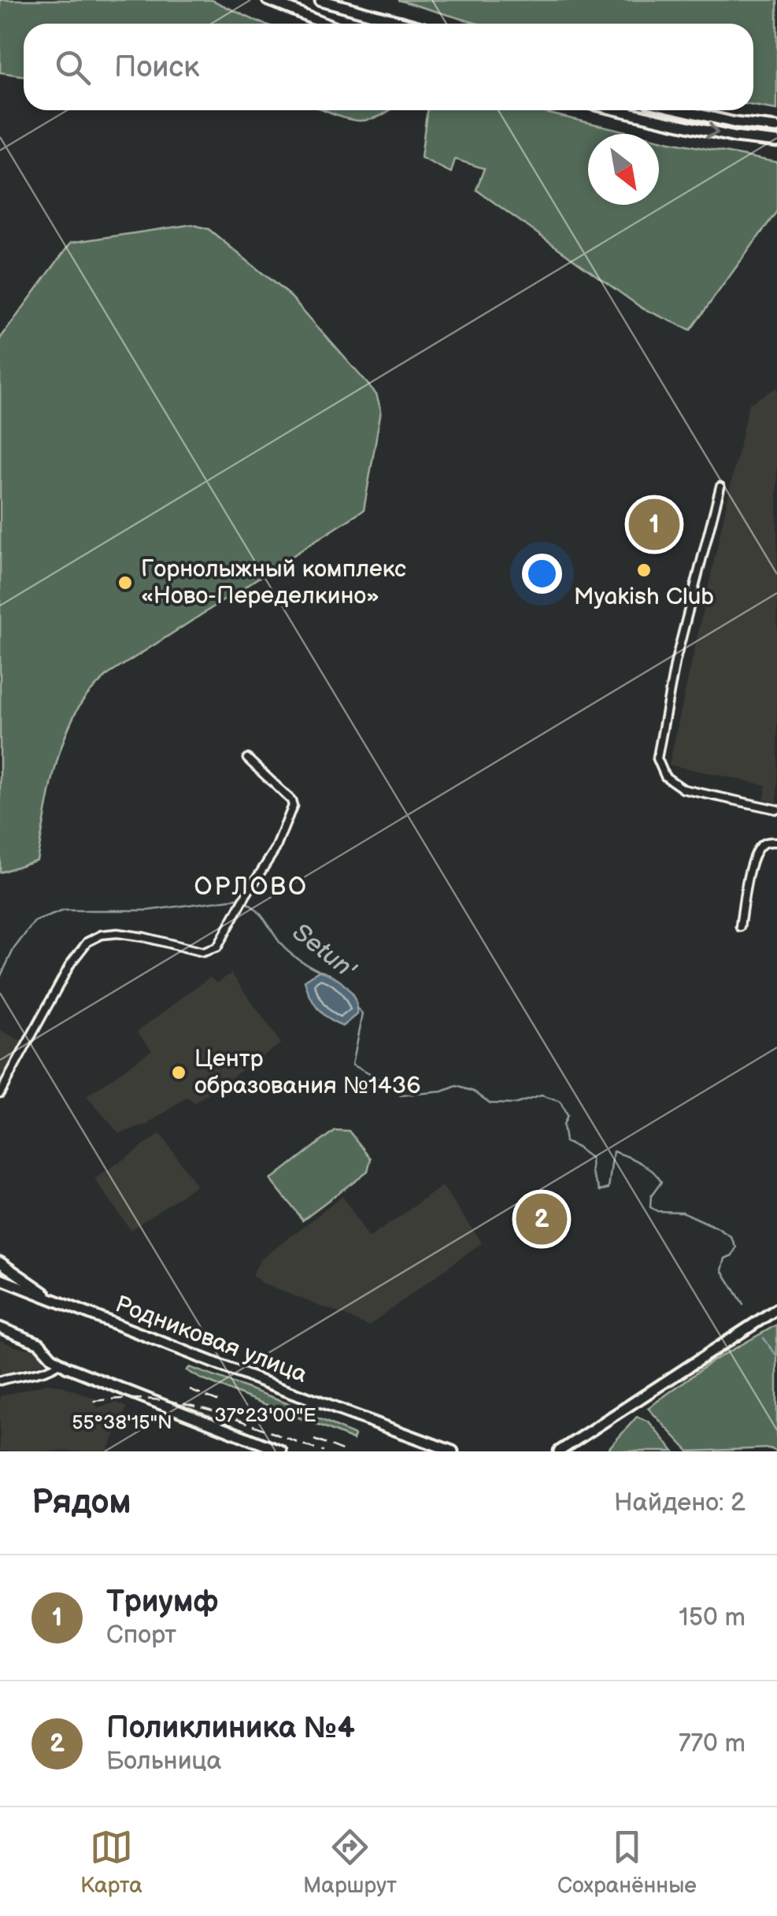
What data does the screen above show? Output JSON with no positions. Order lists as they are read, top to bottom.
{
  "streets": {
    "main road": ["Родниковая улица"]
  },
  "districts": ["ОРЛОВО"],
  "water": ["Setun'"],
  "places": ["Myakish Club", "Горнолыжный комплекс «Ново-Переделкино»", "Центр образования №1436"],
  "north": "bottom right",
  "page": {
    "search": "Поиск",
    "pins": ["1", "2"],
    "heading": ["Рядом", "Найдено: 2"],
    "list": [
      {
        "mark": "1",
        "name": "Триумф",
        "note": "Спорт",
        "value": "150 m"
      },
      {
        "mark": "2",
        "name": "Поликлиника №4",
        "note": "Больница",
        "value": "770 m"
      }
    ],
    "nav": ["Карта", "Маршрут", "Сохранённые"]
  },
  "coordinates": ["37°23'00\"E", "55°38'15\"N"]
}
